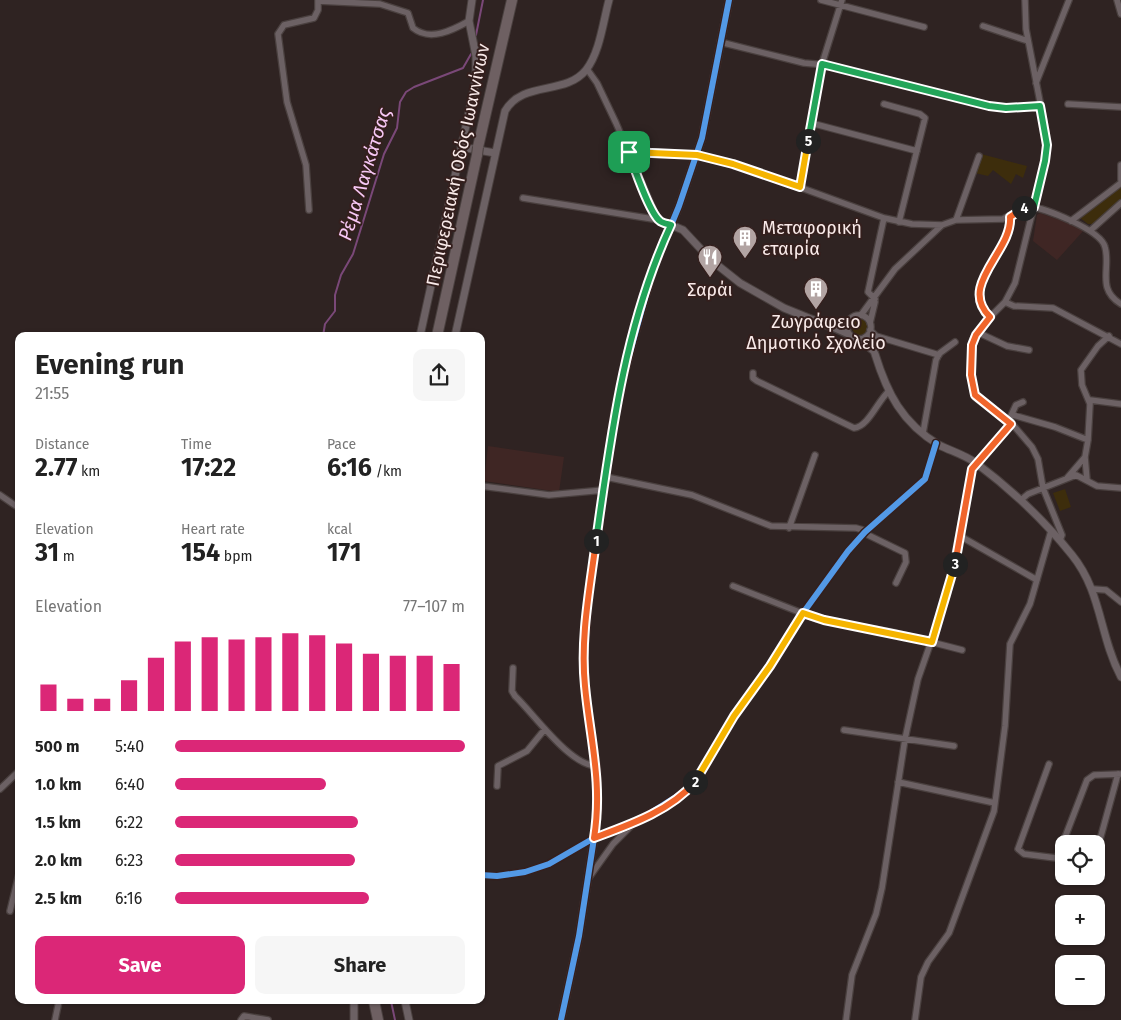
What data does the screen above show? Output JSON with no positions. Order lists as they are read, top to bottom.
{
  "streets": {
    "highway": ["Περιφερειακή Οδός Ιωαννίνων"]
  },
  "water": ["Ρέμα Λαγκάτσας"],
  "places": {
    "building": ["Μεταφορική εταιρία", "Ζωγράφειο Δημοτικό Σχολείο"],
    "restaurant": ["Σαράι"]
  },
  "page": {
    "pins": [
      "5",
      "4",
      "1",
      "3",
      "2"
    ],
    "heading": ["Evening run", "21:55"],
    "stats": [
      ["Distance", "2.77 km"],
      ["Time", "17:22"],
      ["Pace", "6:16 /km"],
      ["Elevation", "31 m"],
      ["Heart rate", "154 bpm"],
      ["kcal", "171"]
    ],
    "chart": ["Elevation", "77–107 m"],
    "list": [
      {
        "name": "500 m",
        "note": "5:40"
      },
      {
        "name": "1.0 km",
        "note": "6:40"
      },
      {
        "name": "1.5 km",
        "note": "6:22"
      },
      {
        "name": "2.0 km",
        "note": "6:23"
      },
      {
        "name": "2.5 km",
        "note": "6:16"
      }
    ],
    "map_buttons": ["+", "−"],
    "buttons": ["Save", "Share"]
  }
}
